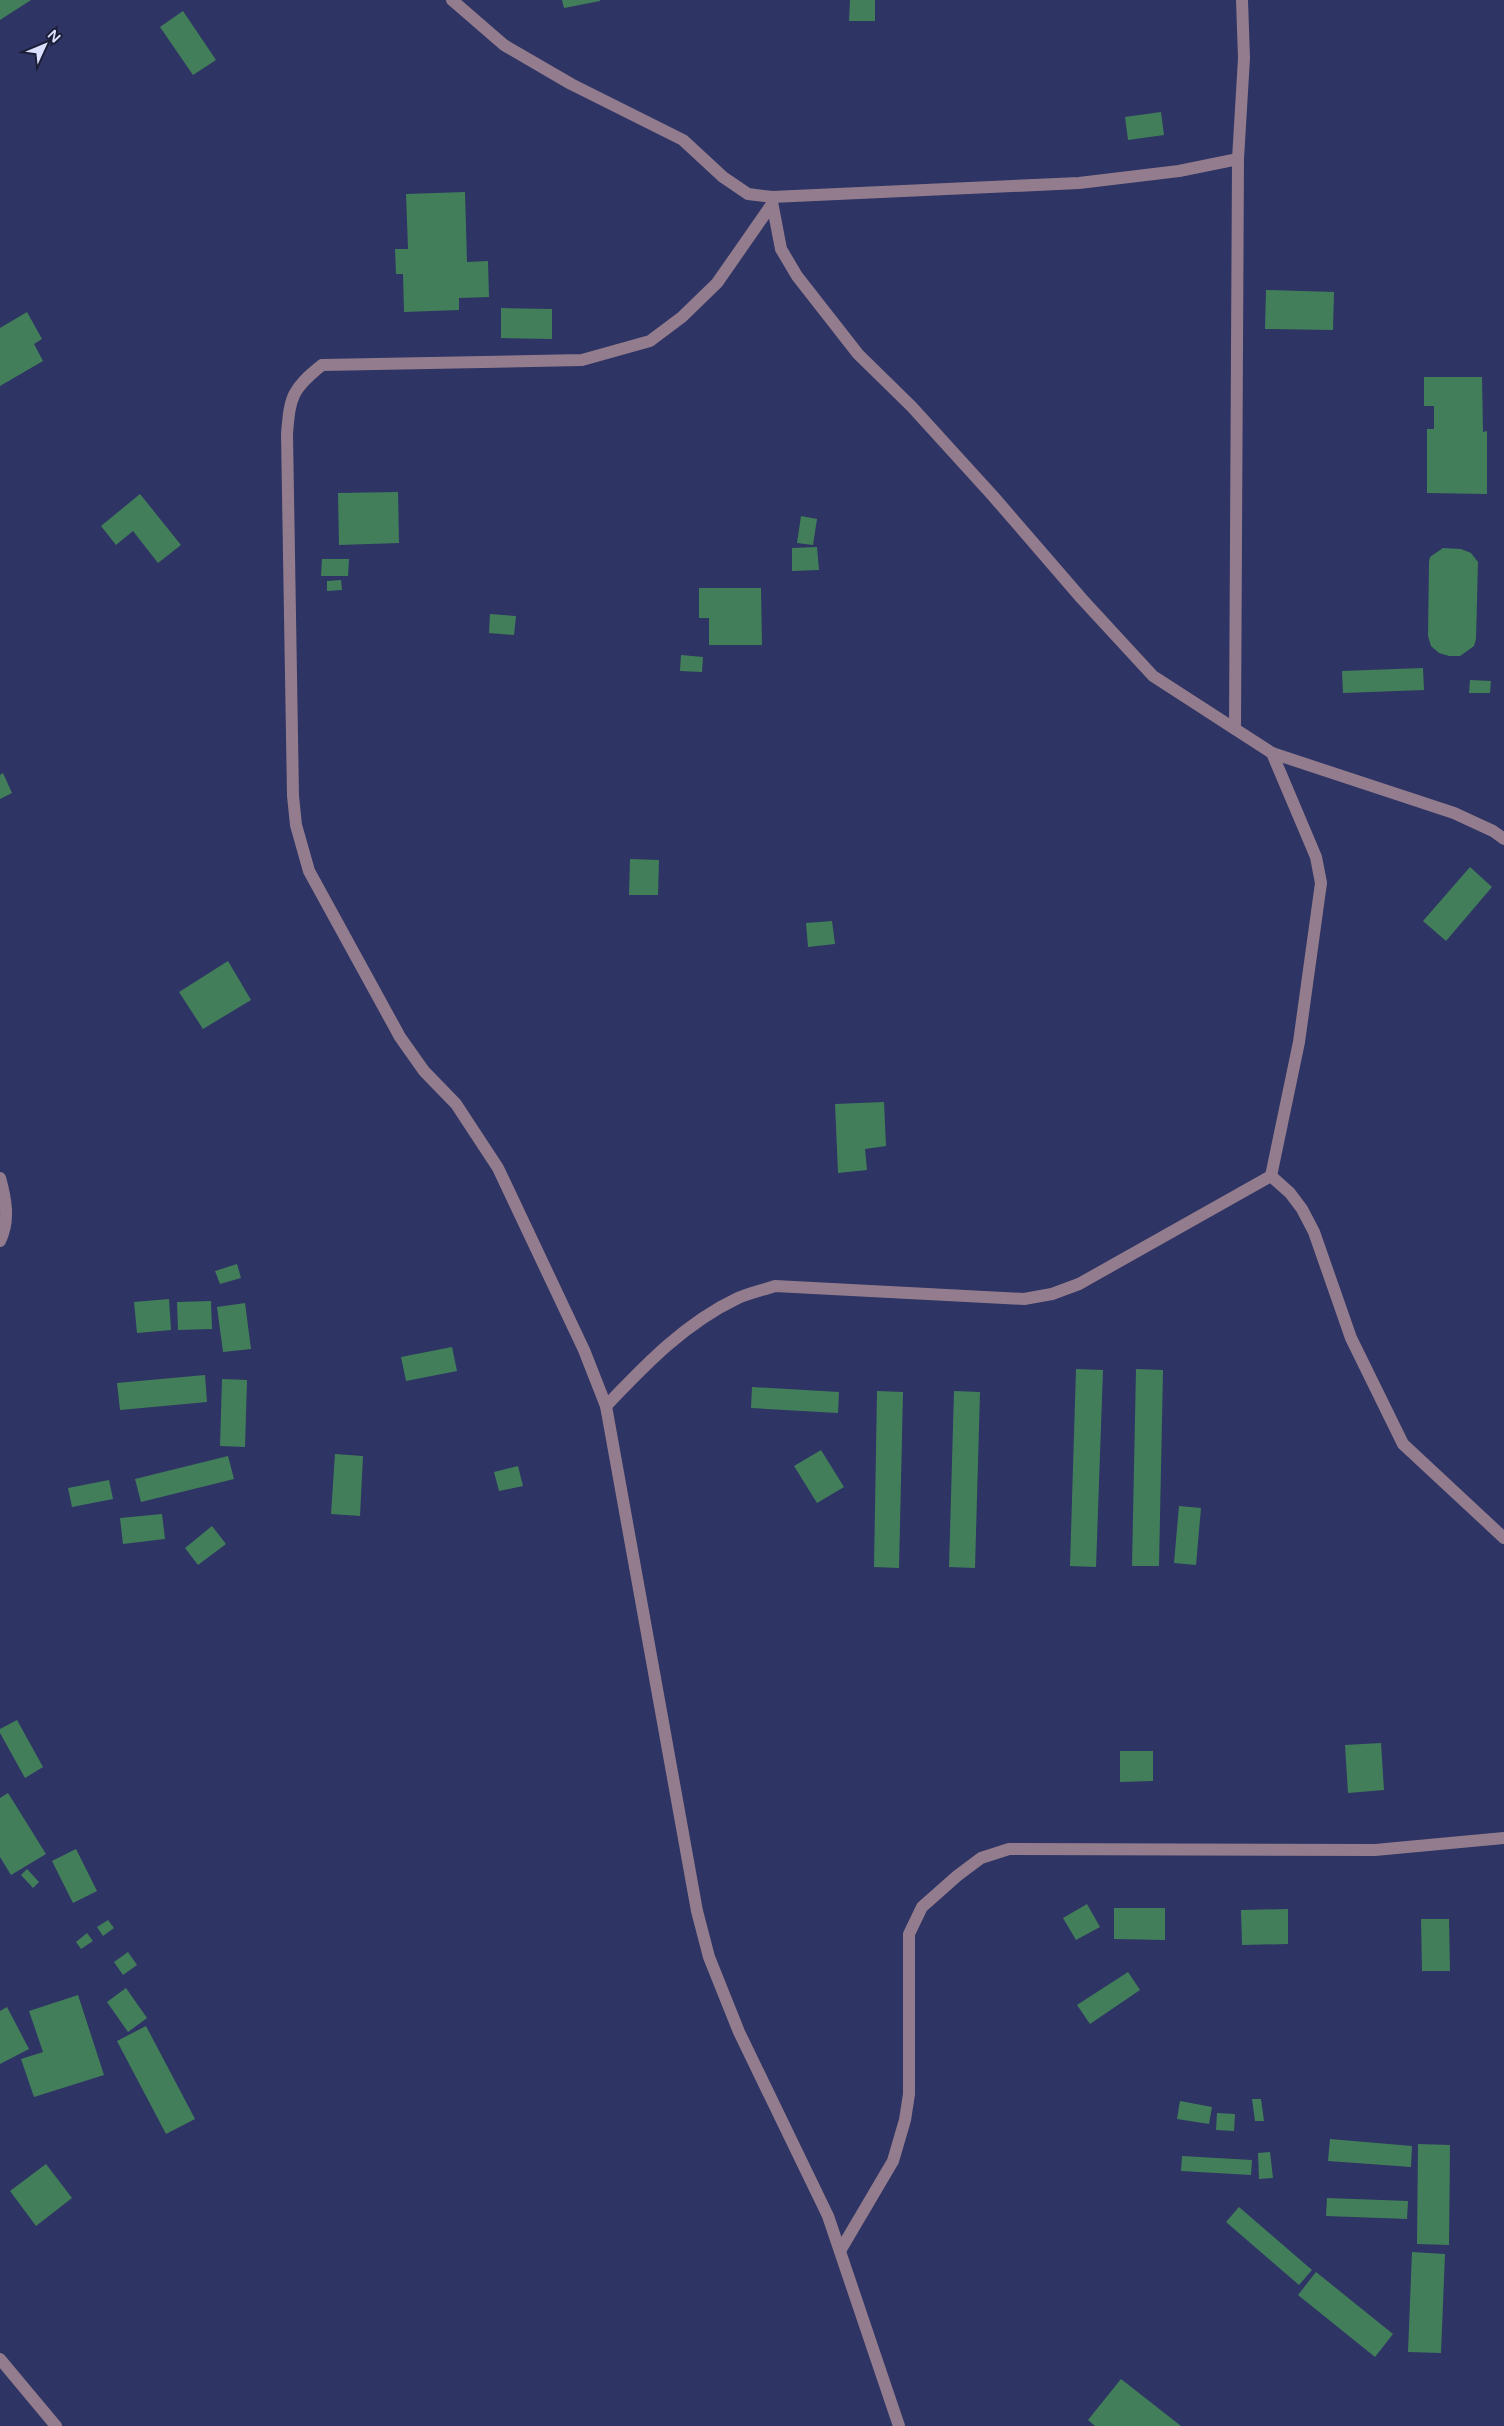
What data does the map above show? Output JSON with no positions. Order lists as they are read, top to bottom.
{
  "north": "top right"
}
